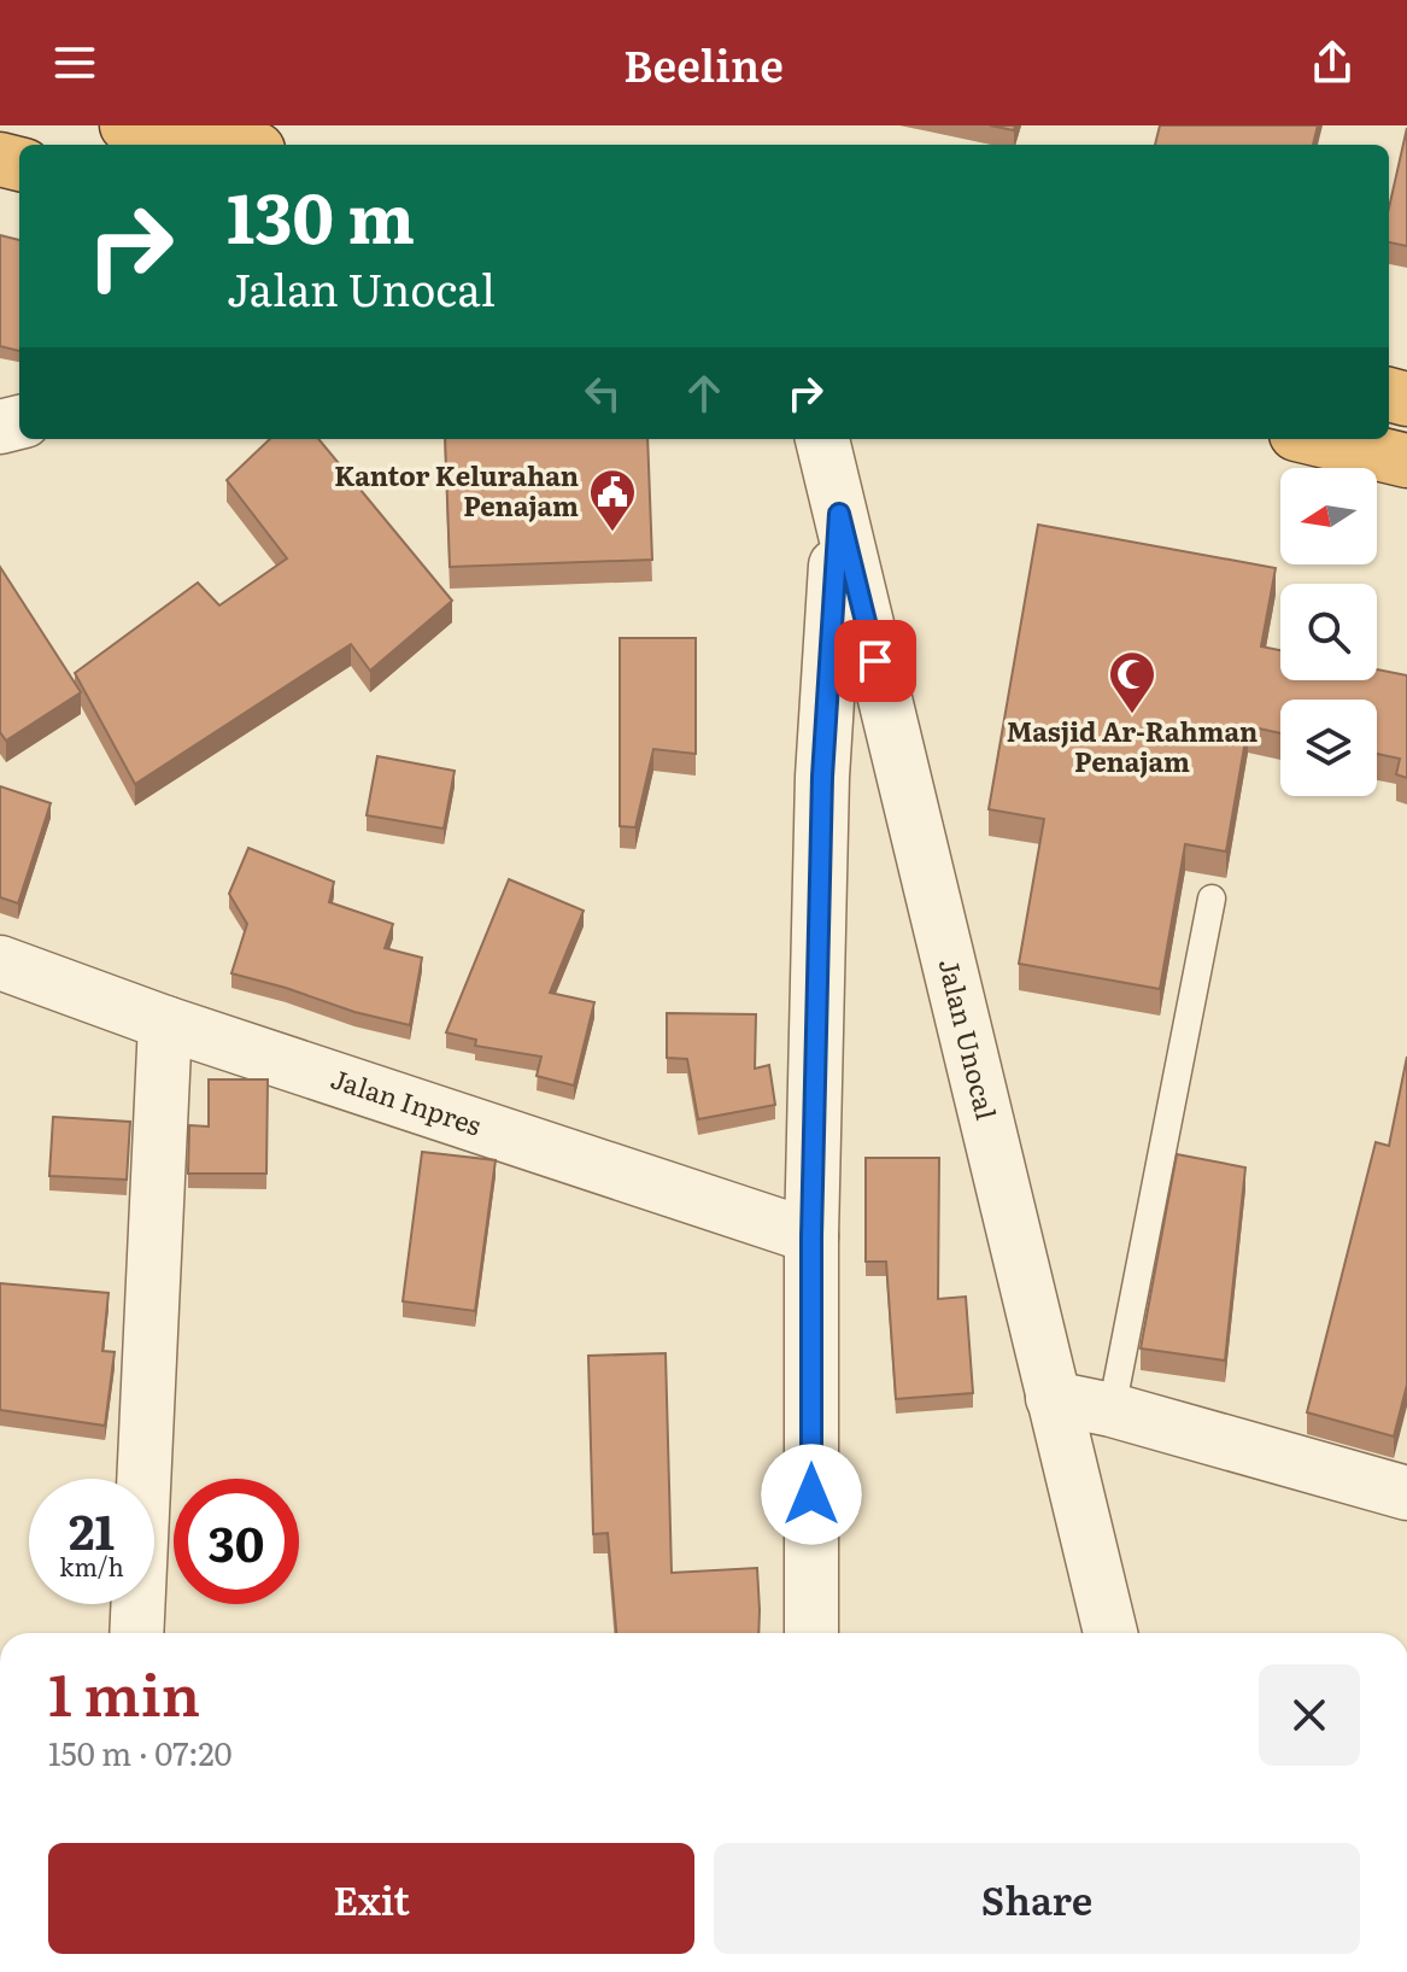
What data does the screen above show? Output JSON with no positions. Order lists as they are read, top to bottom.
{
  "streets": {
    "street": ["Jalan Unocal", "Jalan Inpres"]
  },
  "places": {
    "public building": ["Kantor Kelurahan Penajam"],
    "mosque": ["Masjid Ar-Rahman Penajam"]
  },
  "north": "left",
  "page": {
    "header": "Beeline",
    "turn": ["130 m", "Jalan Unocal"],
    "speed": "21 km/h",
    "limit": "30",
    "heading": ["1 min", "150 m · 07:20"],
    "buttons": ["Exit", "Share"]
  }
}
